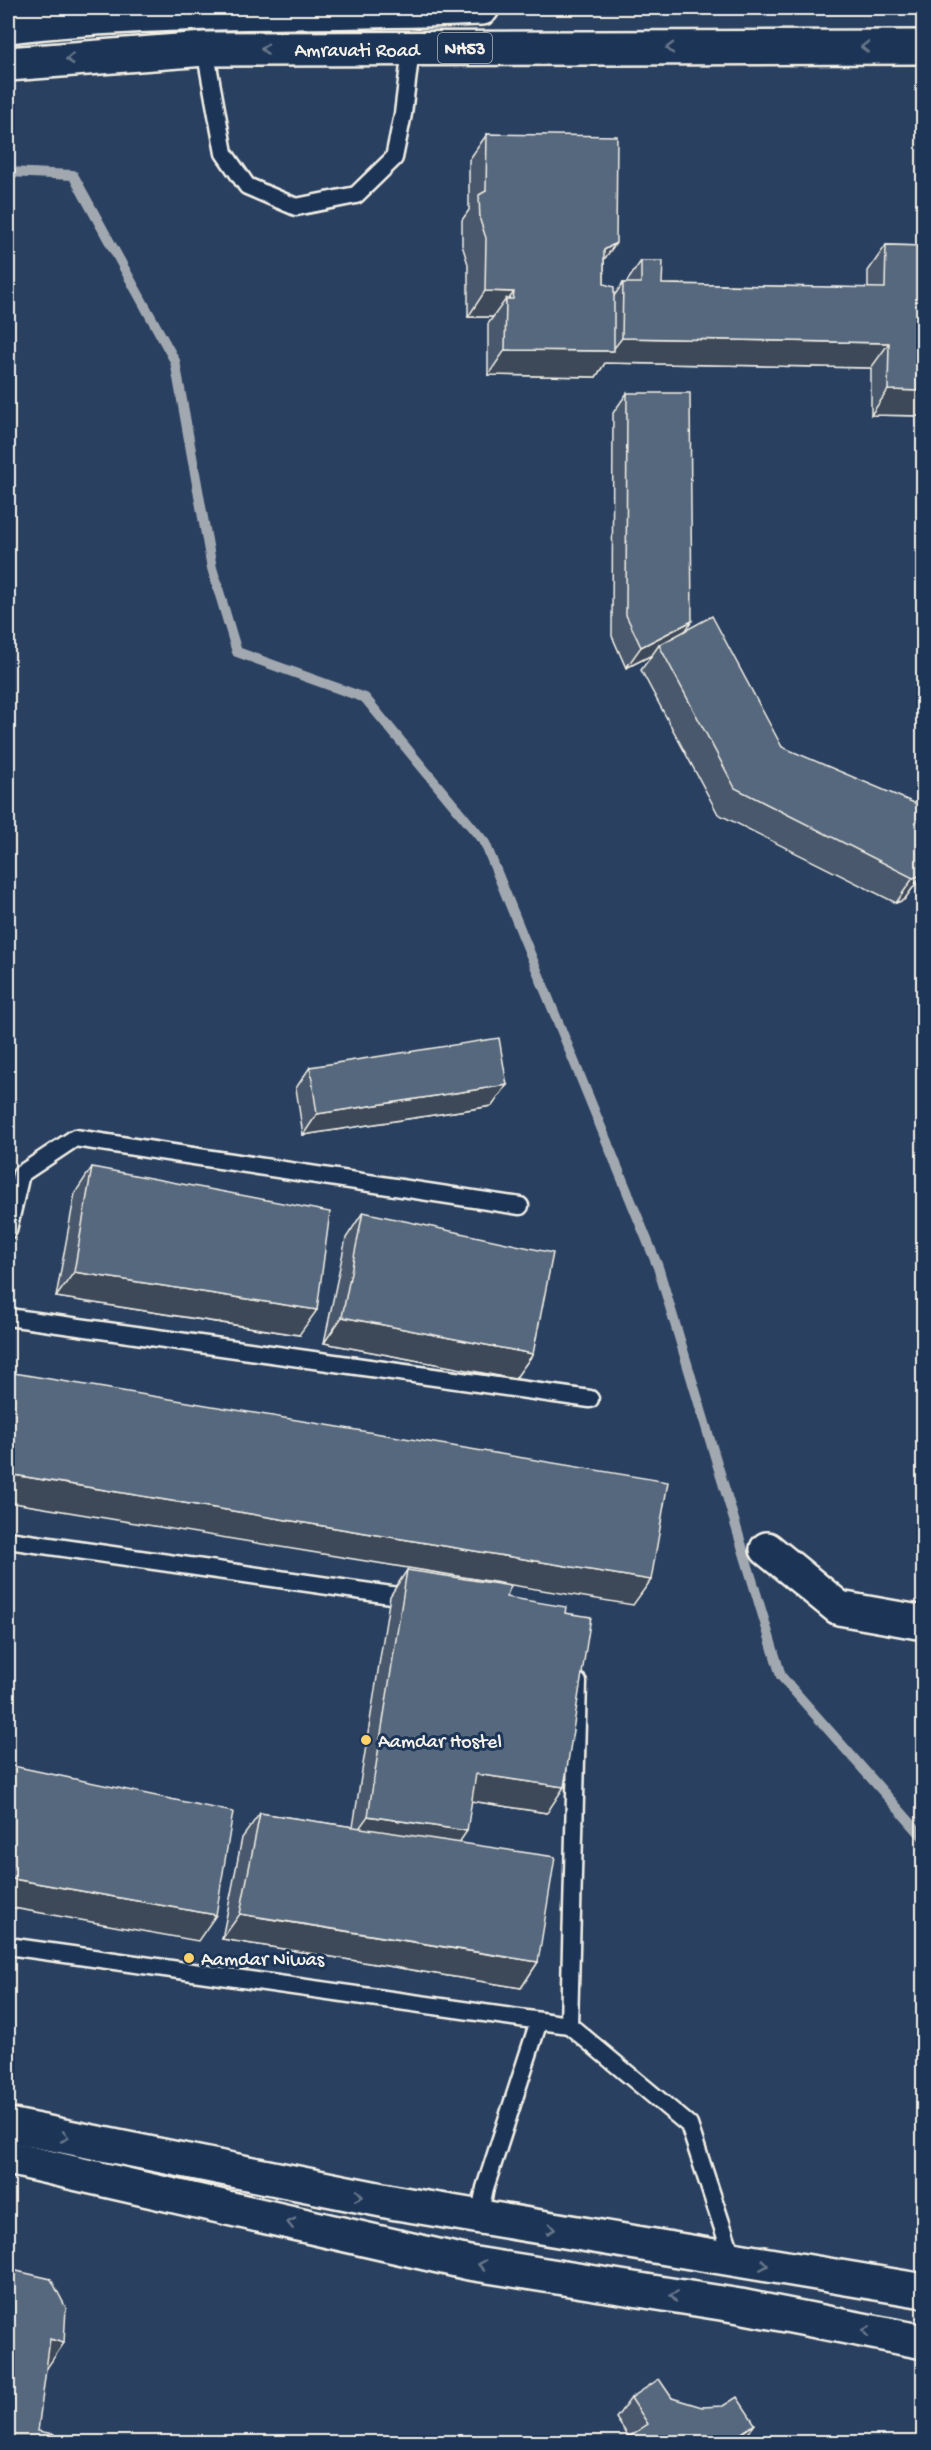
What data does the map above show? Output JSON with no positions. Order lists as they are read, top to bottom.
{
  "streets": {
    "main road": ["NH53", "Amravati Road"]
  },
  "places": ["Aamdar Hostel", "Aamdar Niwas"]
}
